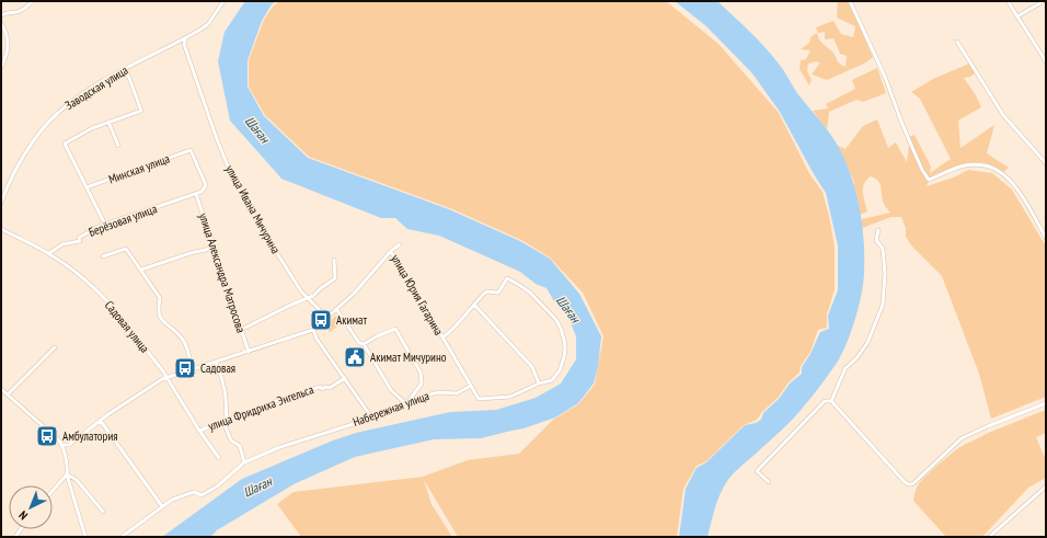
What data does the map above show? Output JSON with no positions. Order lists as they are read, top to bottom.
{
  "streets": {
    "street": [
      "Заводская улица",
      "Минская улица",
      "улица Ивана Мичурина",
      "Берёзовая улица",
      "улица Александра Матросова",
      "улица Юрия Гагарина",
      "Садовая улица",
      "улица Фридриха Энгельса",
      "Набережная улица"
    ]
  },
  "crossings": [
    ["Заводская улица", "улица Ивана Мичурина"],
    ["Минская улица", "Берёзовая улица"],
    ["Берёзовая улица", "улица Александра Матросова"],
    ["Берёзовая улица", "Садовая улица"],
    ["улица Юрия Гагарина", "Набережная улица"],
    ["Садовая улица", "улица Фридриха Энгельса"]
  ],
  "water": ["Шаған"],
  "places": {
    "bus stop": ["Акимат", "Садовая", "Амбулатория"],
    "public building": ["Акимат Мичурино"]
  },
  "north": "bottom left"
}
